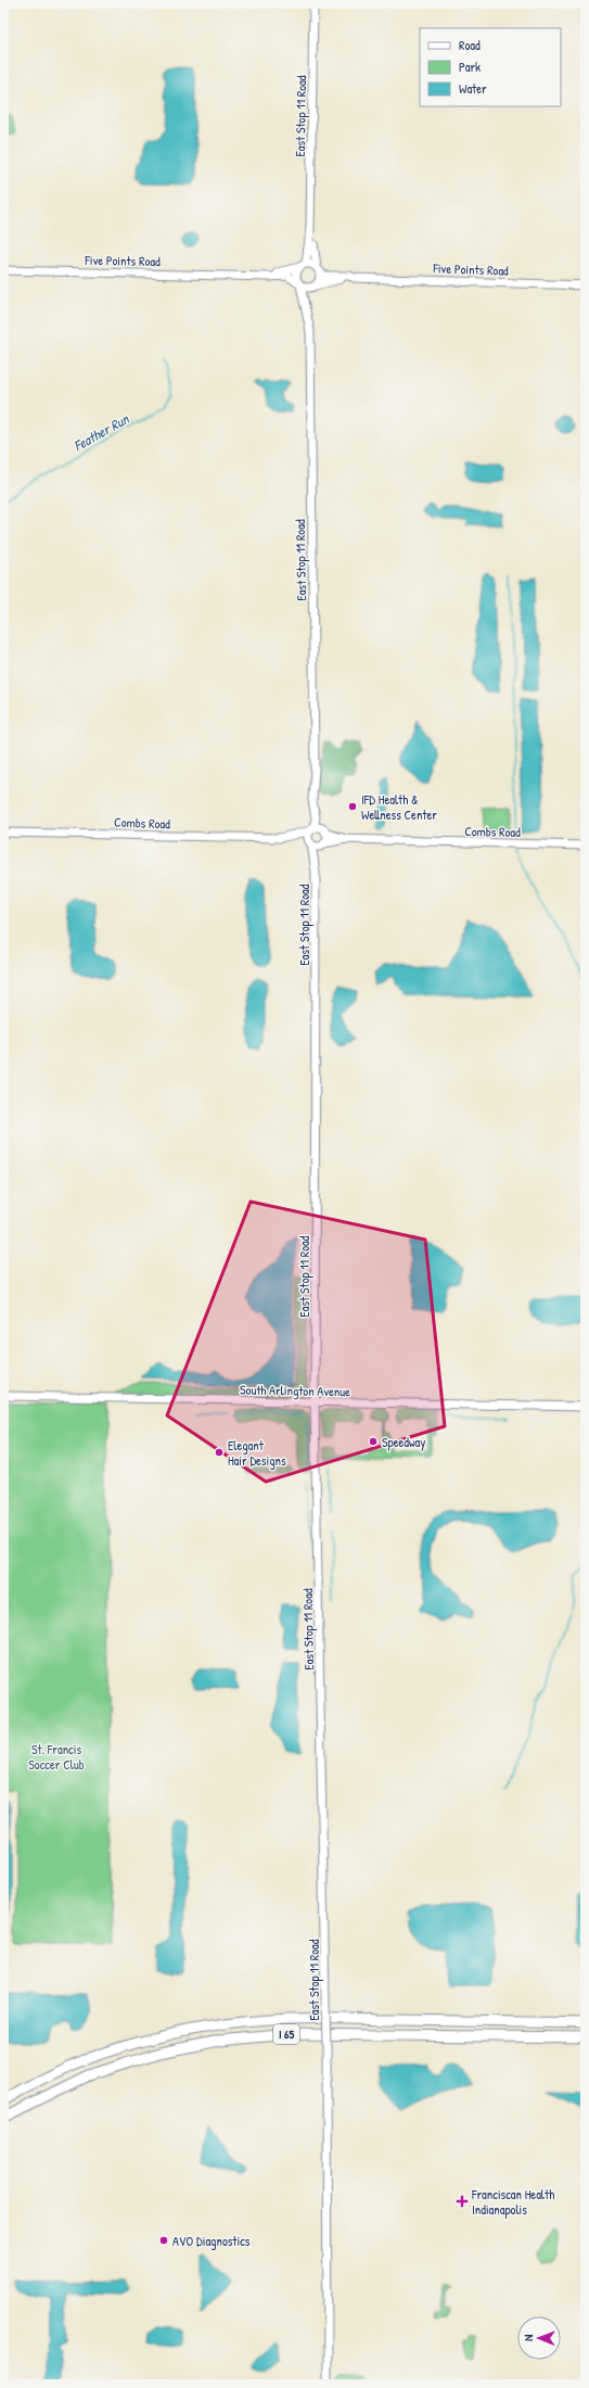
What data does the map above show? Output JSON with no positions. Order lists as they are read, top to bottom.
{
  "streets": {
    "highway": ["I 65"],
    "main road": [
      "East Stop 11 Road",
      "Five Points Road",
      "Combs Road",
      "South Arlington Avenue"
    ]
  },
  "crossings": [
    ["East Stop 11 Road", "Five Points Road"],
    ["East Stop 11 Road", "Combs Road"],
    ["East Stop 11 Road", "South Arlington Avenue"]
  ],
  "water": ["Feather Run"],
  "parks": ["St. Francis Soccer Club"],
  "places": {
    "other": [
      "IFD Health & Wellness Center",
      "Speedway",
      "Elegant Hair Designs",
      "AVO Diagnostics"
    ],
    "health": ["Franciscan Health Indianapolis"]
  },
  "legend": ["Road", "Park", "Water"],
  "north": "left"
}
